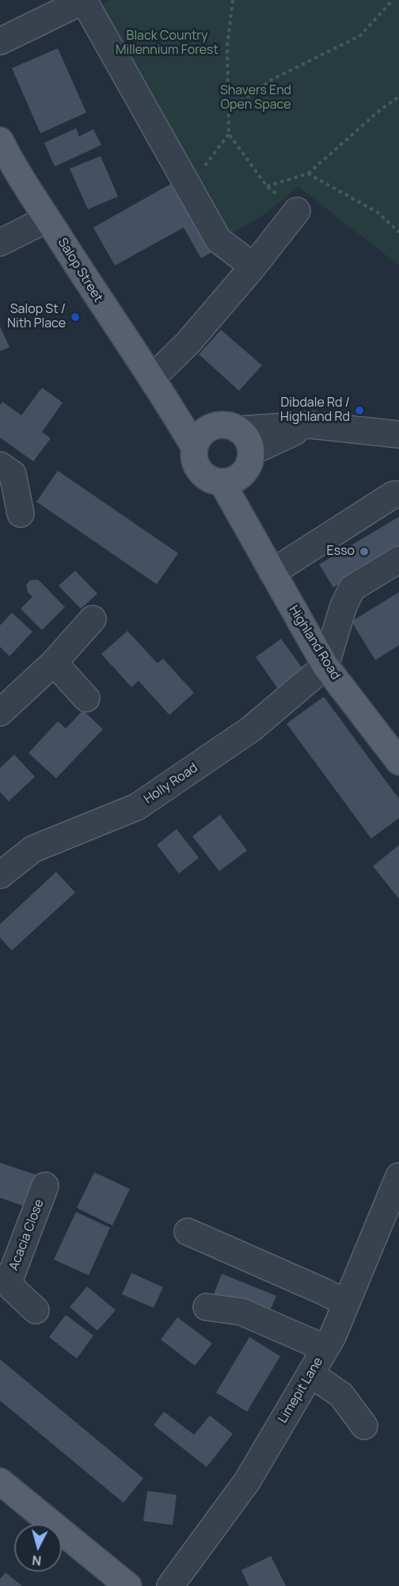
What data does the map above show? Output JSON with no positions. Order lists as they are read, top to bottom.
{
  "streets": {
    "main road": ["Salop Street", "Highland Road"],
    "street": ["Holly Road", "Acacia Close", "Limepit Lane"]
  },
  "crossings": [
    ["Salop Street", "Highland Road"],
    ["Highland Road", "Holly Road"]
  ],
  "parks": ["Black Country Millennium Forest", "Shavers End Open Space"],
  "places": ["Salop St / Nith Place", "Dibdale Rd / Highland Rd", "Esso"],
  "north": "bottom"
}
